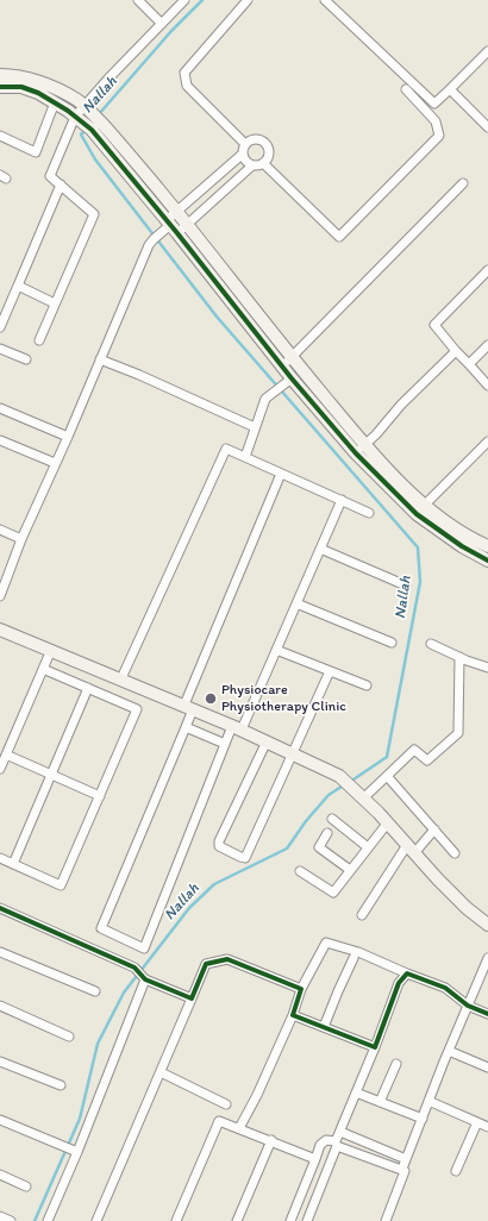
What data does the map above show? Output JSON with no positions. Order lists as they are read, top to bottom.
{
  "water": ["Nallah"],
  "places": ["Physiocare Physiotherapy Clinic"]
}
